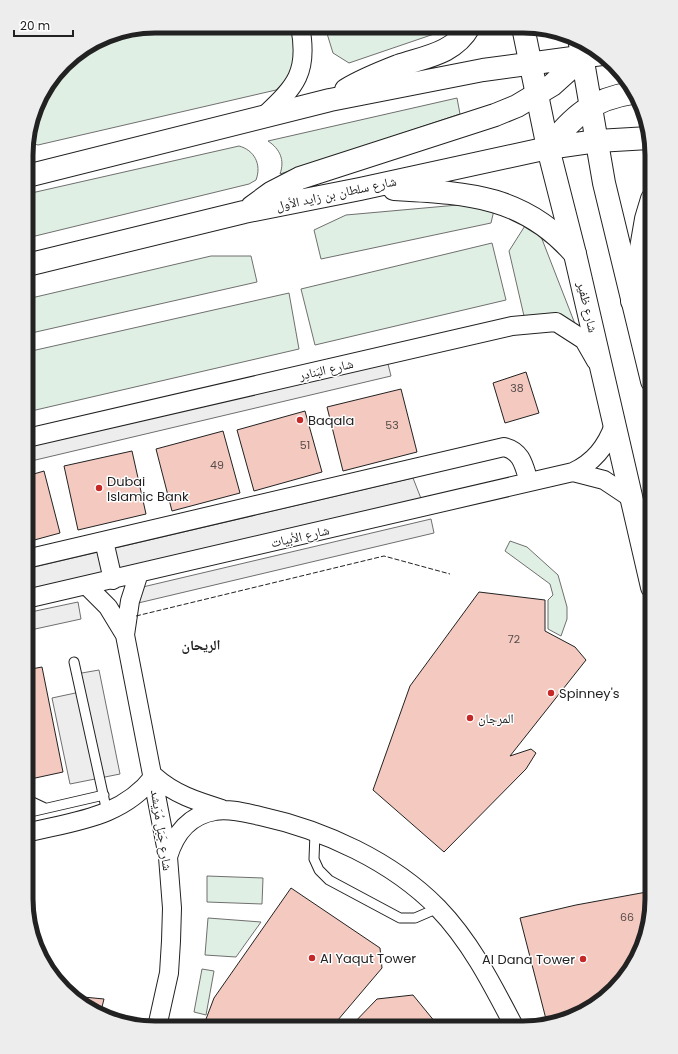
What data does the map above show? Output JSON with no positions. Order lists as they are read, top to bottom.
{
  "streets": {
    "main road": ["شارع سلطان بن زايد الأول", "شارع ظفير"],
    "street": ["شارع البَنادِر", "شارع الأبيات", "شارع جَبَل مُرَيشد"]
  },
  "crossings": [
    ["شارع سلطان بن زايد الأول", "شارع ظفير"],
    ["شارع ظفير", "شارع البَنادِر"],
    ["شارع ظفير", "شارع الأبيات"],
    ["شارع الأبيات", "شارع جَبَل مُرَيشد"]
  ],
  "districts": ["الريحان"],
  "places": [
    "Baqala",
    "Dubai Islamic Bank",
    "Spinney's",
    "المرجان",
    "Al Yaqut Tower",
    "Al Dana Tower"
  ],
  "house_numbers": [
    "38",
    "53",
    "51",
    "49",
    "72",
    "66"
  ],
  "scale_bar": "20 m"
}
